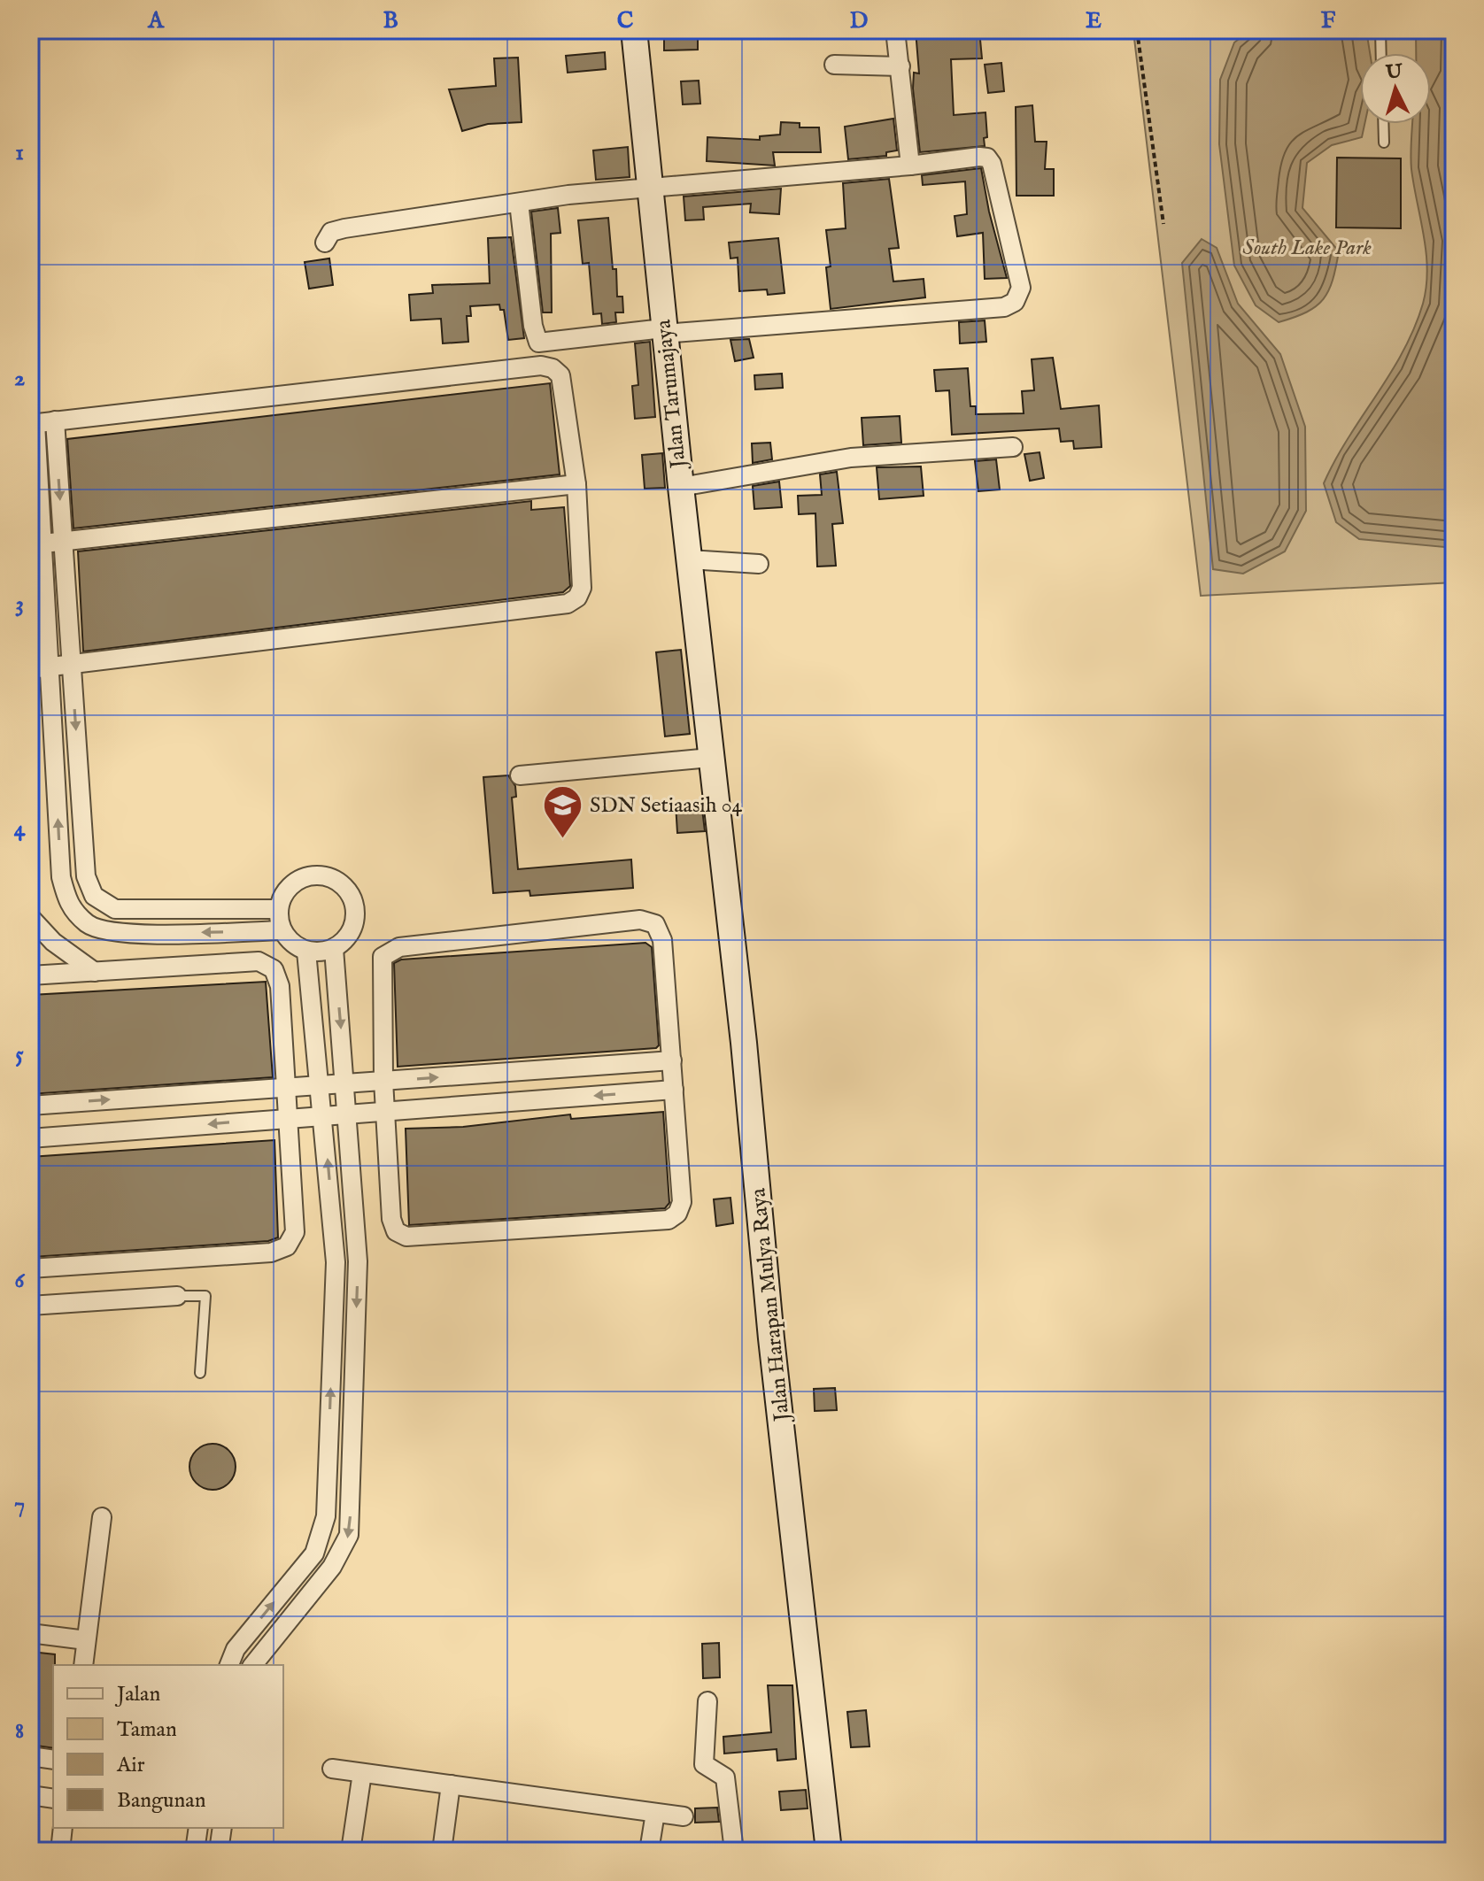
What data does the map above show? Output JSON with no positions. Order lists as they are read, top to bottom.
{
  "streets": {
    "street": ["Jalan Tarumajaya", "Jalan Harapan Mulya Raya"]
  },
  "crossings": [
    ["Jalan Tarumajaya", "Jalan Harapan Mulya Raya"]
  ],
  "parks": ["South Lake Park"],
  "places": {
    "school or university": ["SDN Setiaasih 04"]
  },
  "legend": [
    "Jalan",
    "Taman",
    "Air",
    "Bangunan"
  ],
  "north": "top",
  "grid": {
    "columns": [
      "A",
      "B",
      "C",
      "D",
      "E",
      "F"
    ],
    "rows": [
      "1",
      "2",
      "3",
      "4",
      "5",
      "6",
      "7",
      "8"
    ]
  }
}
